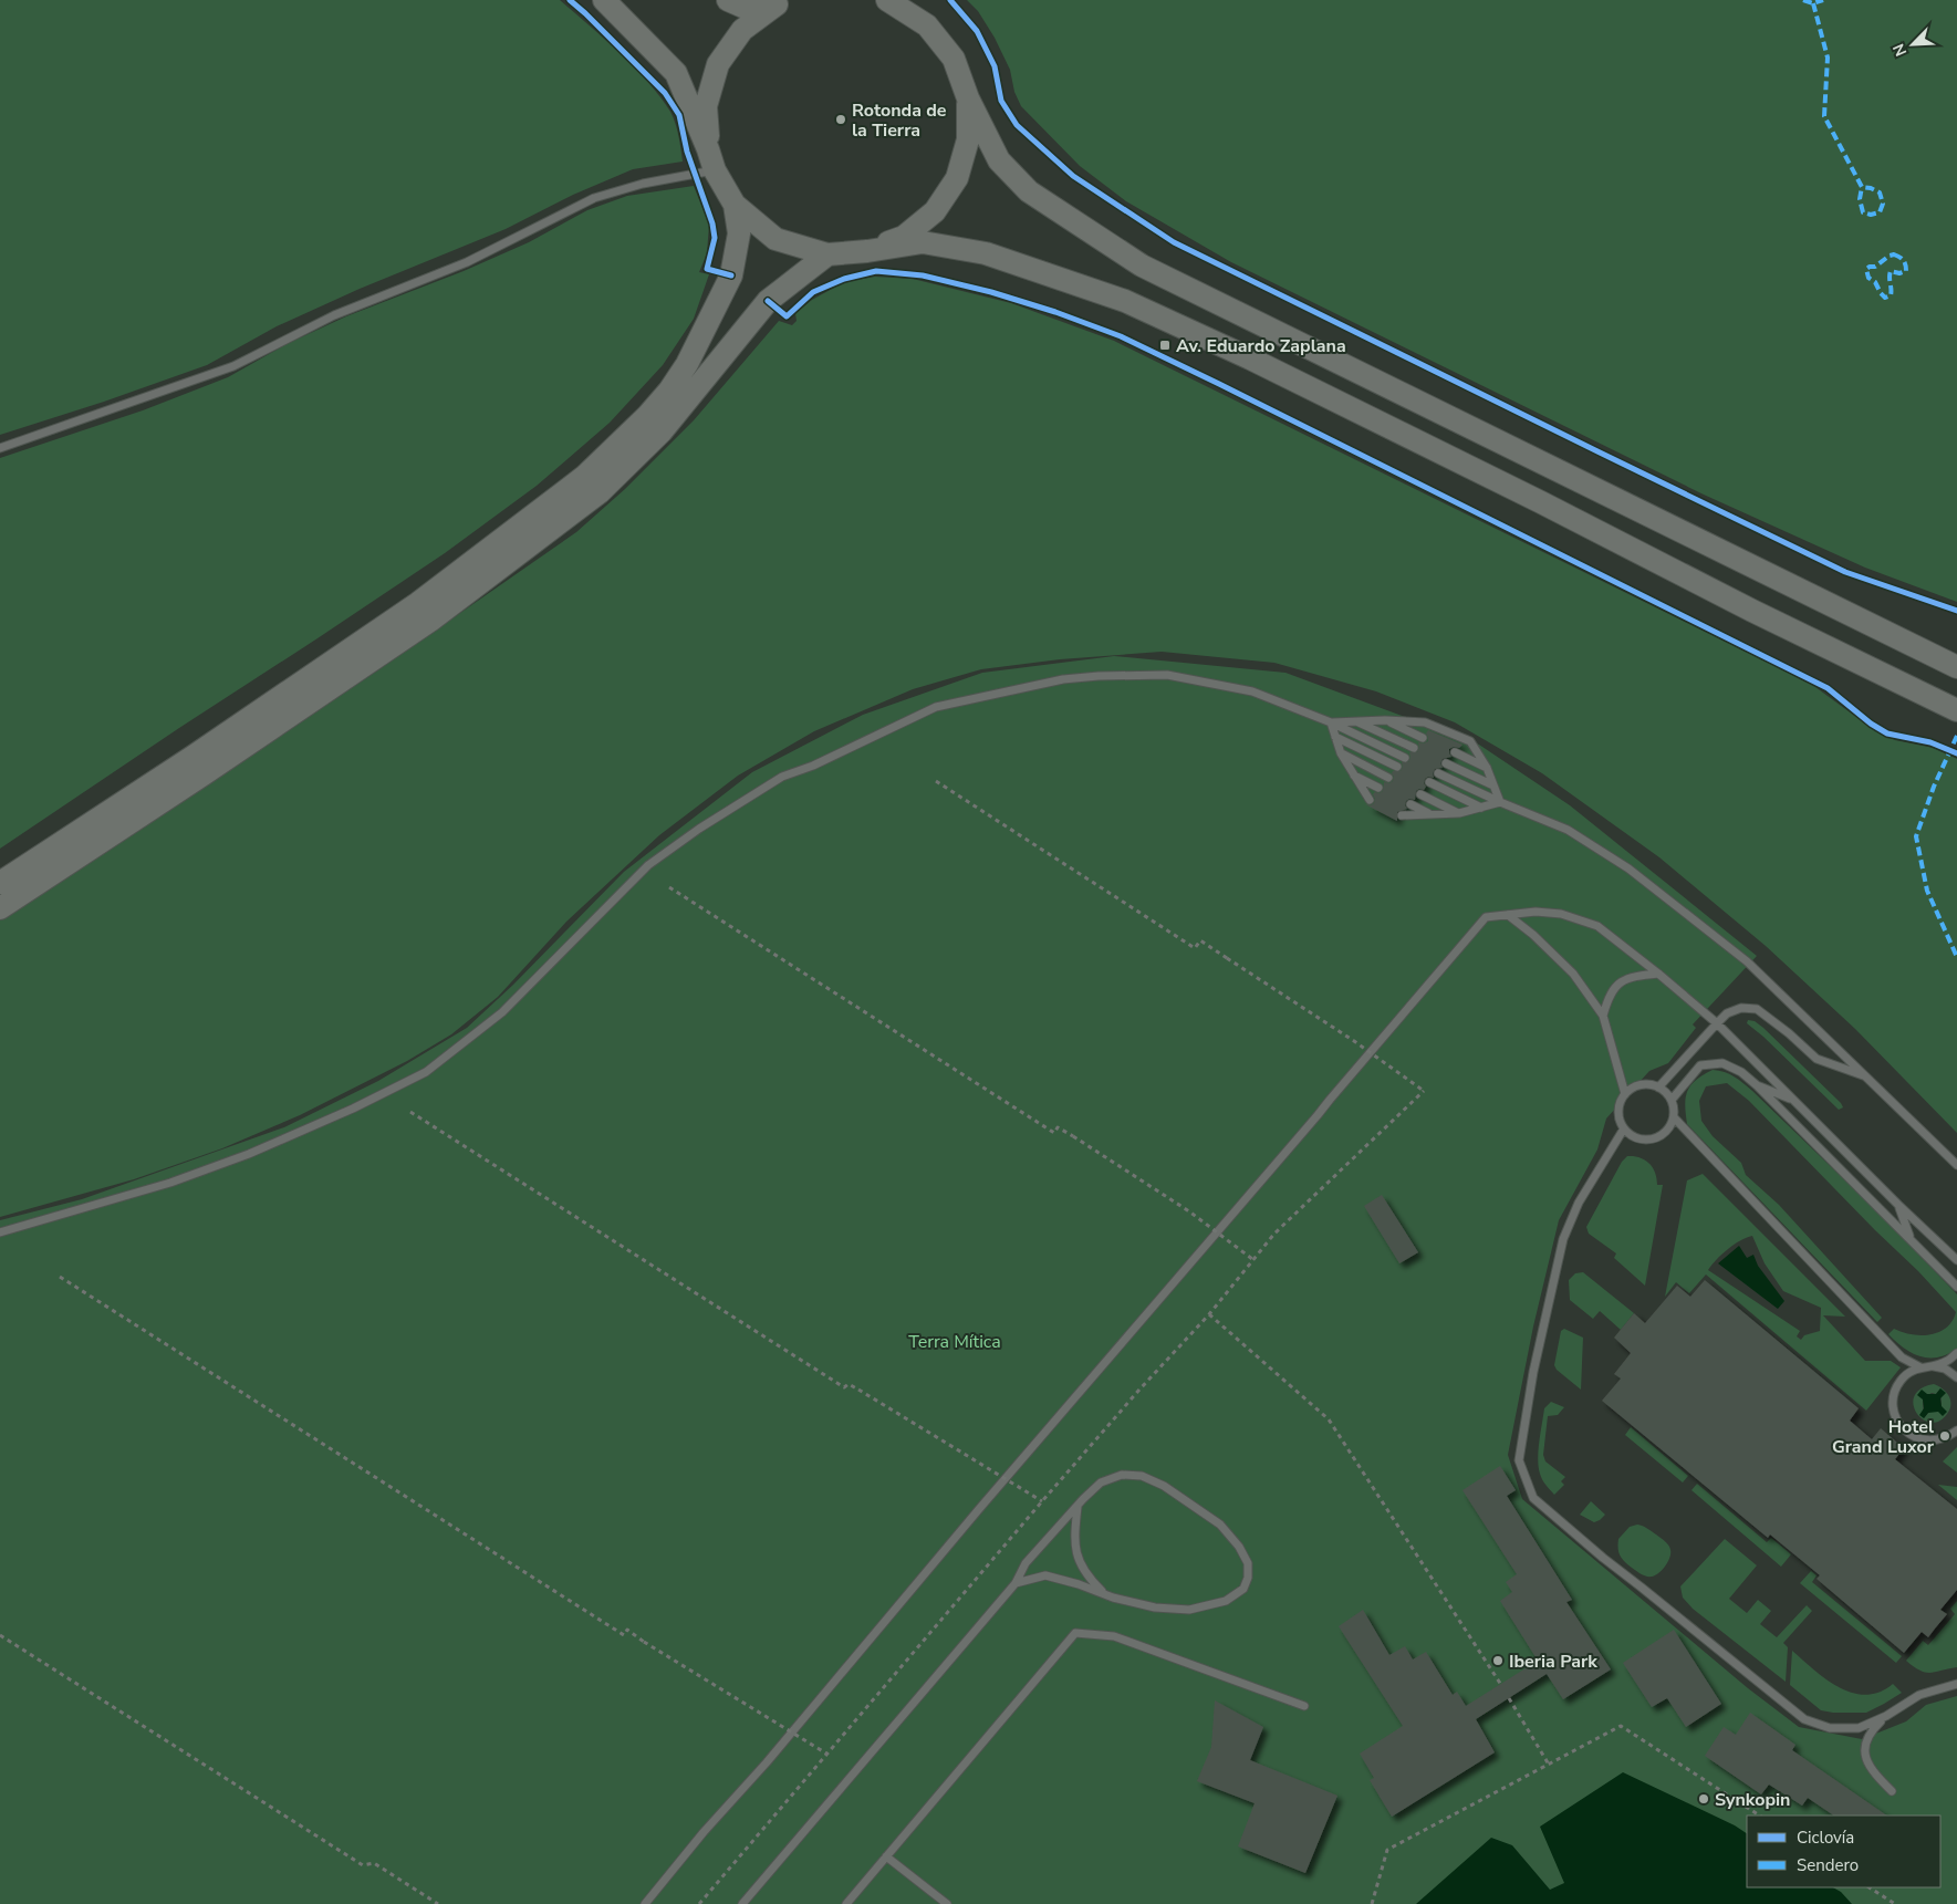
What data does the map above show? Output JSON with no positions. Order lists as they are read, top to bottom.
{
  "parks": ["Terra Mítica"],
  "places": {
    "other": [
      "Rotonda de la Tierra",
      "Hotel Grand Luxor",
      "Iberia Park",
      "Synkopin"
    ],
    "transit": ["Av. Eduardo Zaplana"]
  },
  "legend": ["Ciclovía", "Sendero"],
  "north": "bottom left"
}
